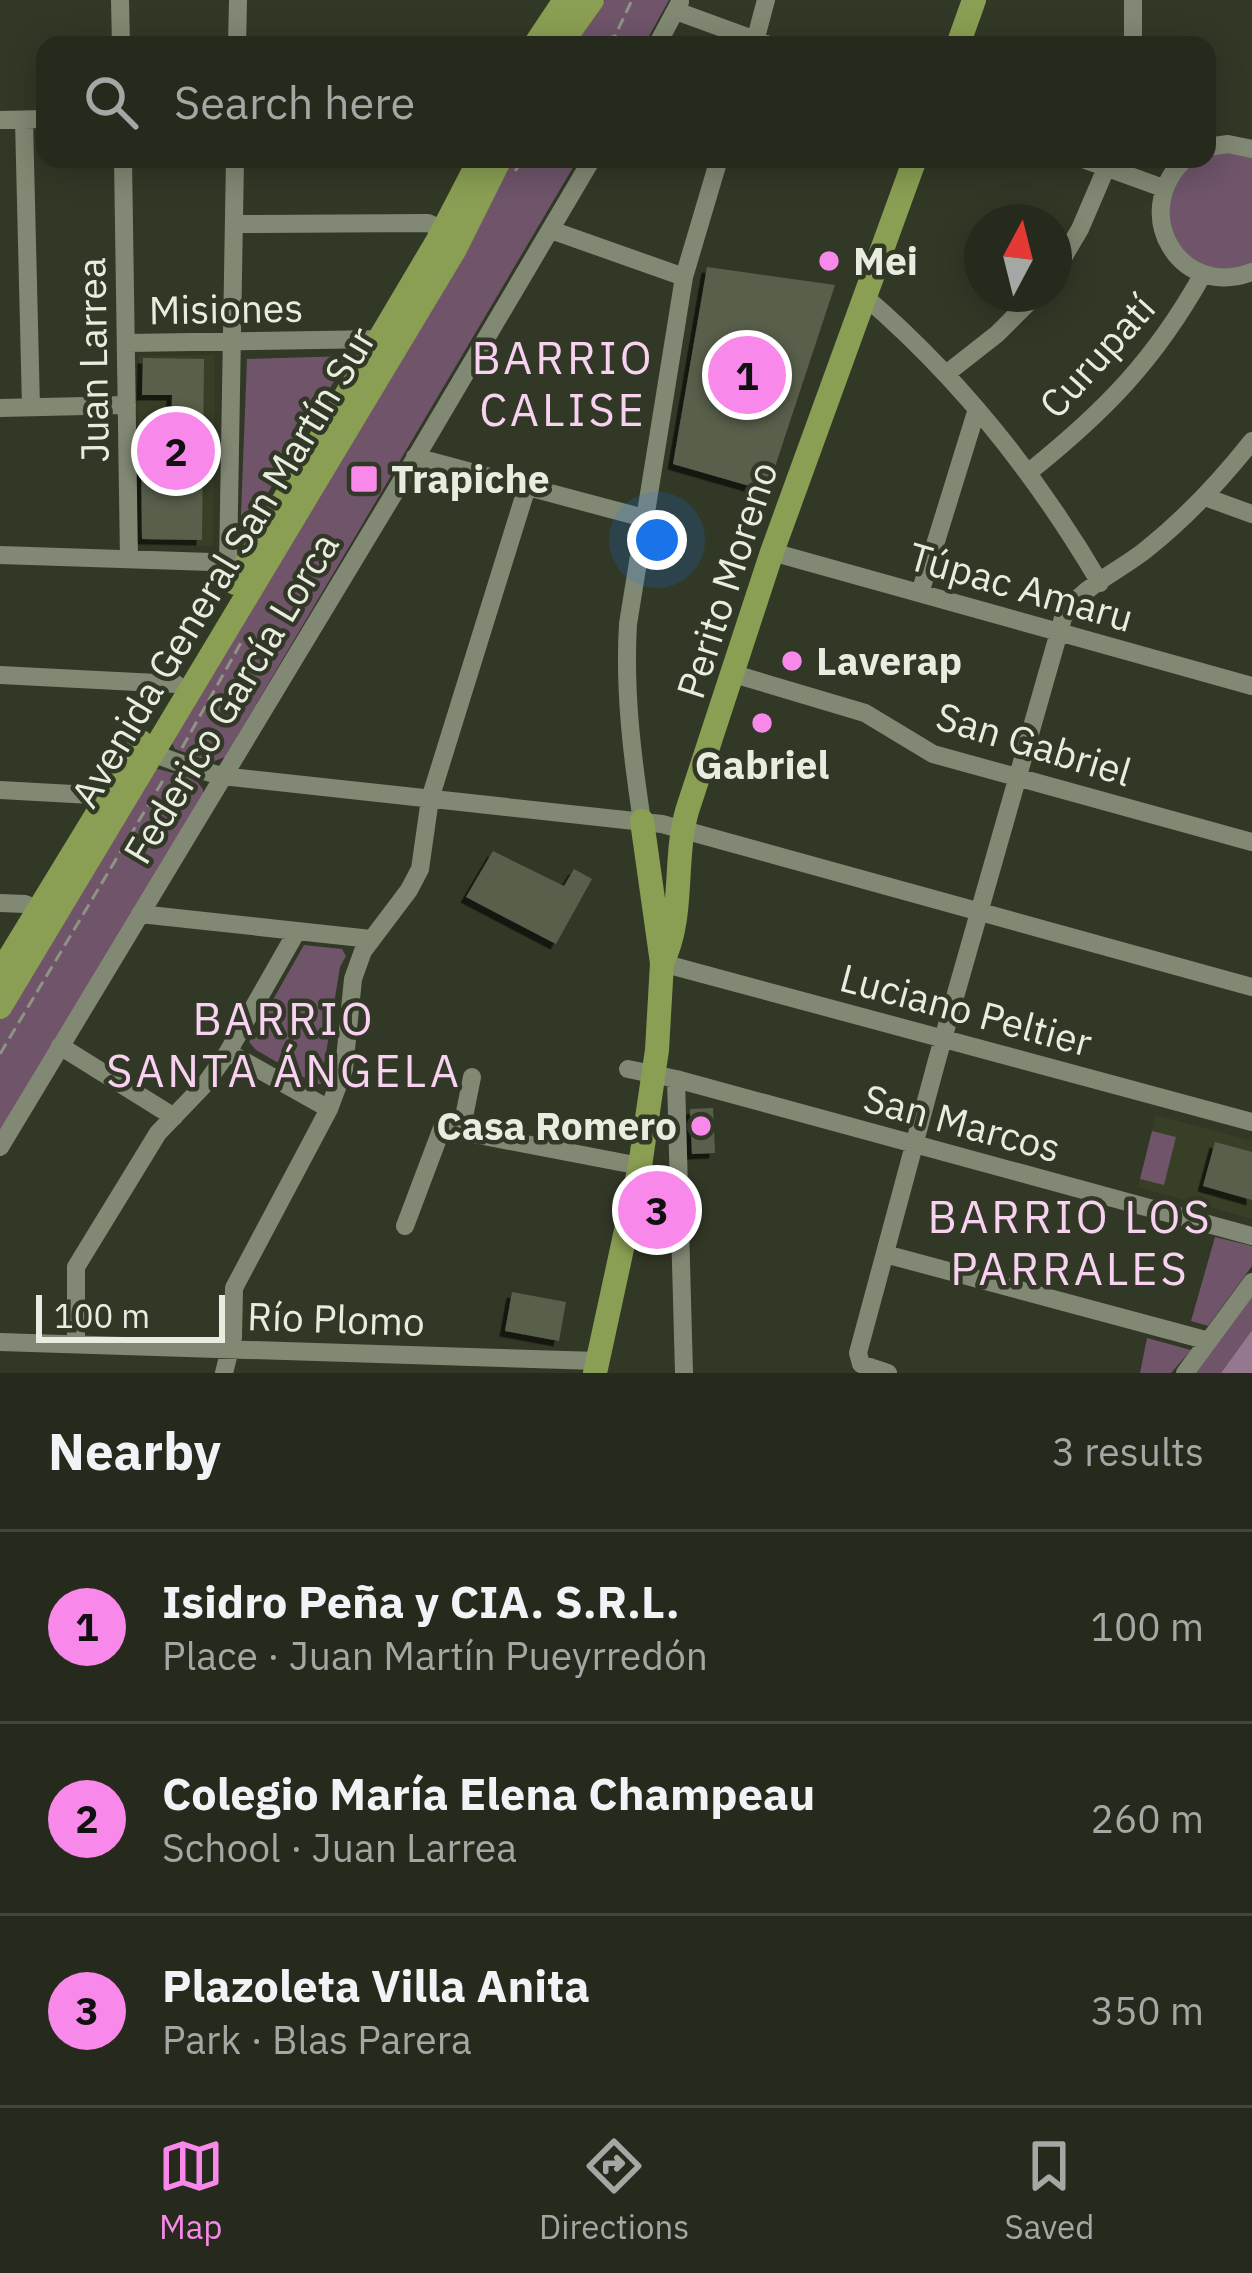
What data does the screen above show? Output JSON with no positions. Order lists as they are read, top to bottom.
{
  "streets": {
    "main road": ["Avenida General San Martín Sur", "Perito Moreno"],
    "street": [
      "Misiones",
      "Curupatí",
      "Juan Larrea",
      "Túpac Amaru",
      "Federico García Lorca",
      "San Gabriel",
      "Luciano Peltier",
      "San Marcos",
      "Río Plomo"
    ]
  },
  "crossings": [
    ["Misiones", "Juan Larrea"],
    ["Misiones", "Avenida General San Martín Sur"],
    ["Perito Moreno", "Túpac Amaru"],
    ["Perito Moreno", "San Gabriel"],
    ["Perito Moreno", "Luciano Peltier"],
    ["Perito Moreno", "San Marcos"],
    ["Perito Moreno", "Río Plomo"]
  ],
  "districts": ["BARRIO CALISE", "BARRIO SANTA ÁNGELA", "BARRIO LOS PARRALES"],
  "places": {
    "other": [
      "Mei",
      "Laverap",
      "Gabriel",
      "Casa Romero"
    ],
    "transit": ["Trapiche"]
  },
  "scale_bar": "100 m",
  "north": "top",
  "page": {
    "search": "Search here",
    "pins": ["1", "2", "3"],
    "scale": "100 m",
    "heading": ["Nearby", "3 results"],
    "list": [
      {
        "mark": "1",
        "name": "Isidro Peña y CIA. S.R.L.",
        "note": "Place · Juan Martín Pueyrredón",
        "value": "100 m"
      },
      {
        "mark": "2",
        "name": "Colegio María Elena Champeau",
        "note": "School · Juan Larrea",
        "value": "260 m"
      },
      {
        "mark": "3",
        "name": "Plazoleta Villa Anita",
        "note": "Park · Blas Parera",
        "value": "350 m"
      }
    ],
    "nav": ["Map", "Directions", "Saved"]
  }
}
